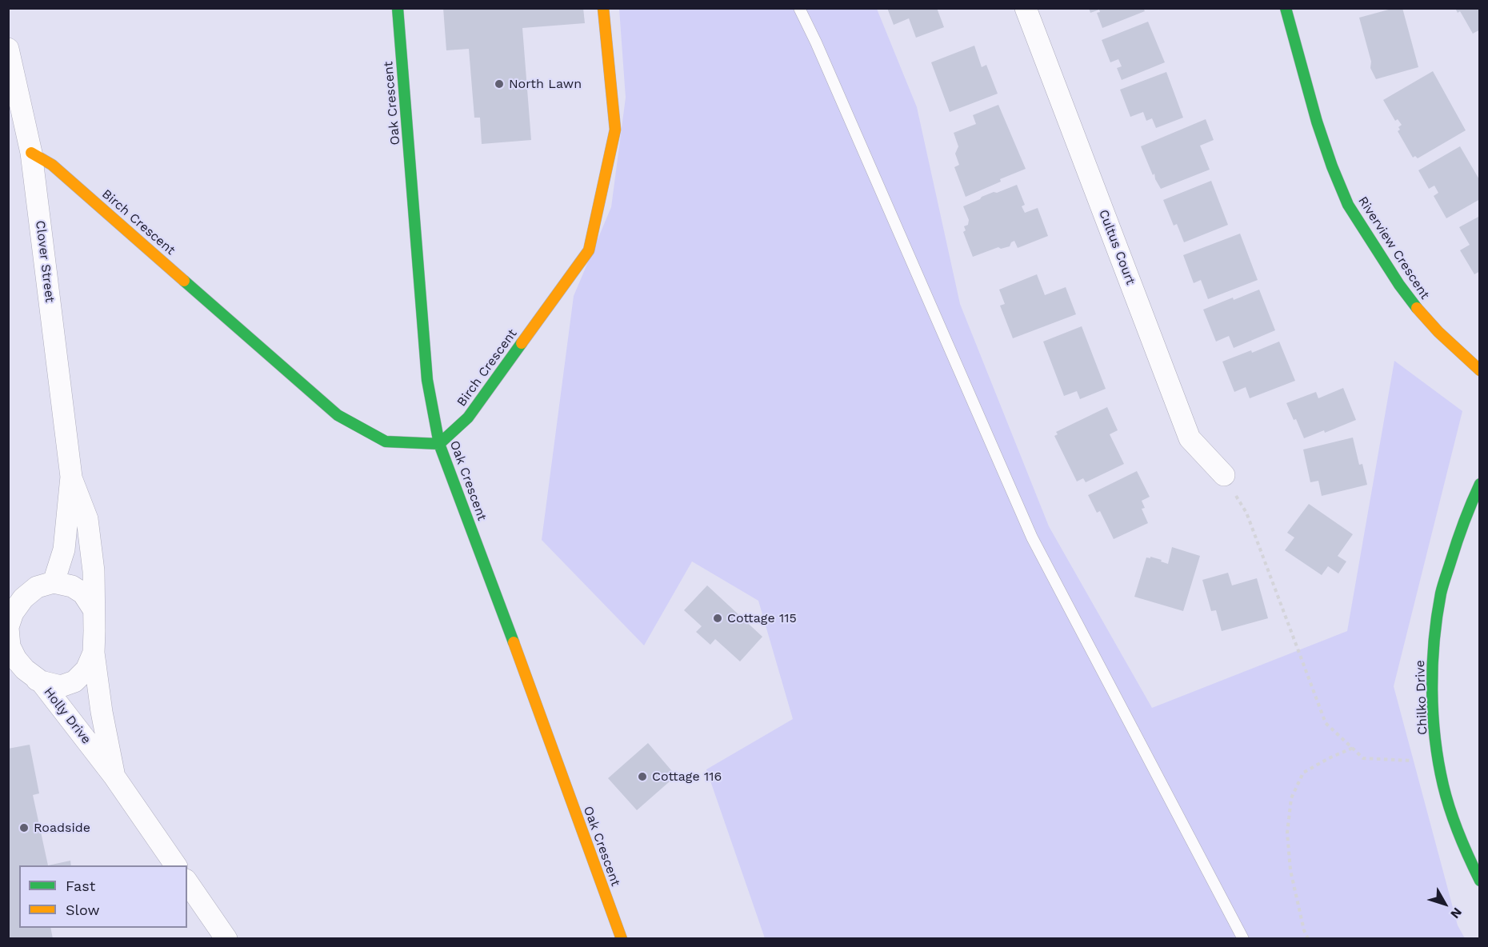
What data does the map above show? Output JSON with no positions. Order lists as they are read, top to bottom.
{
  "streets": {
    "street": [
      "Oak Crescent",
      "Birch Crescent",
      "Cultus Court",
      "Riverview Crescent",
      "Clover Street",
      "Chilko Drive",
      "Holly Drive"
    ]
  },
  "crossings": [
    ["Oak Crescent", "Birch Crescent"],
    ["Birch Crescent", "Clover Street"],
    ["Clover Street", "Holly Drive"]
  ],
  "places": [
    "North Lawn",
    "Cottage 115",
    "Cottage 116",
    "Roadside"
  ],
  "legend": ["Fast", "Slow"],
  "north": "bottom right"
}
